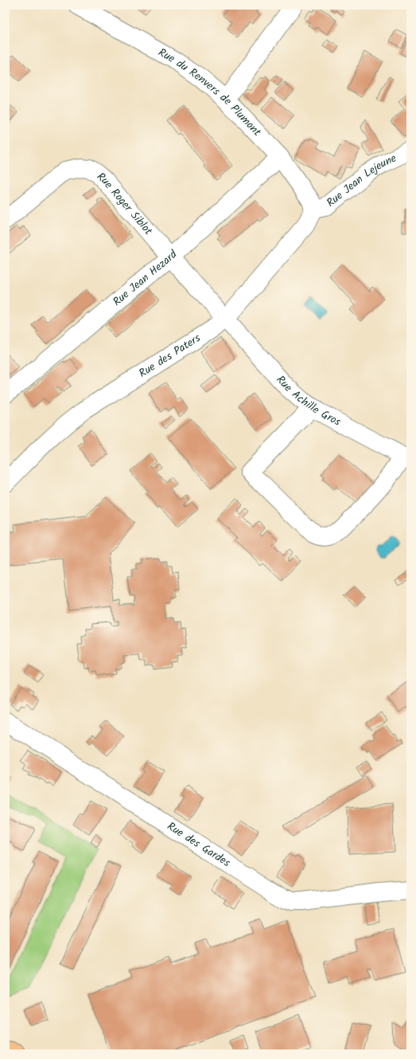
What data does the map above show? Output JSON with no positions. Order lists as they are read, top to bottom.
{
  "streets": {
    "street": [
      "Rue du Renvers de Plumont",
      "Rue Jean Lejeune",
      "Rue Roger Siblot",
      "Rue Jean Hezard",
      "Rue des Paters",
      "Rue Achille Gros",
      "Rue des Gardes"
    ]
  },
  "crossings": [
    ["Rue du Renvers de Plumont", "Rue Jean Lejeune"],
    ["Rue du Renvers de Plumont", "Rue Jean Hezard"],
    ["Rue du Renvers de Plumont", "Rue des Paters"],
    ["Rue Jean Lejeune", "Rue des Paters"],
    ["Rue Roger Siblot", "Rue Jean Hezard"],
    ["Rue Roger Siblot", "Rue des Paters"],
    ["Rue Roger Siblot", "Rue Achille Gros"],
    ["Rue des Paters", "Rue Achille Gros"]
  ]
}
